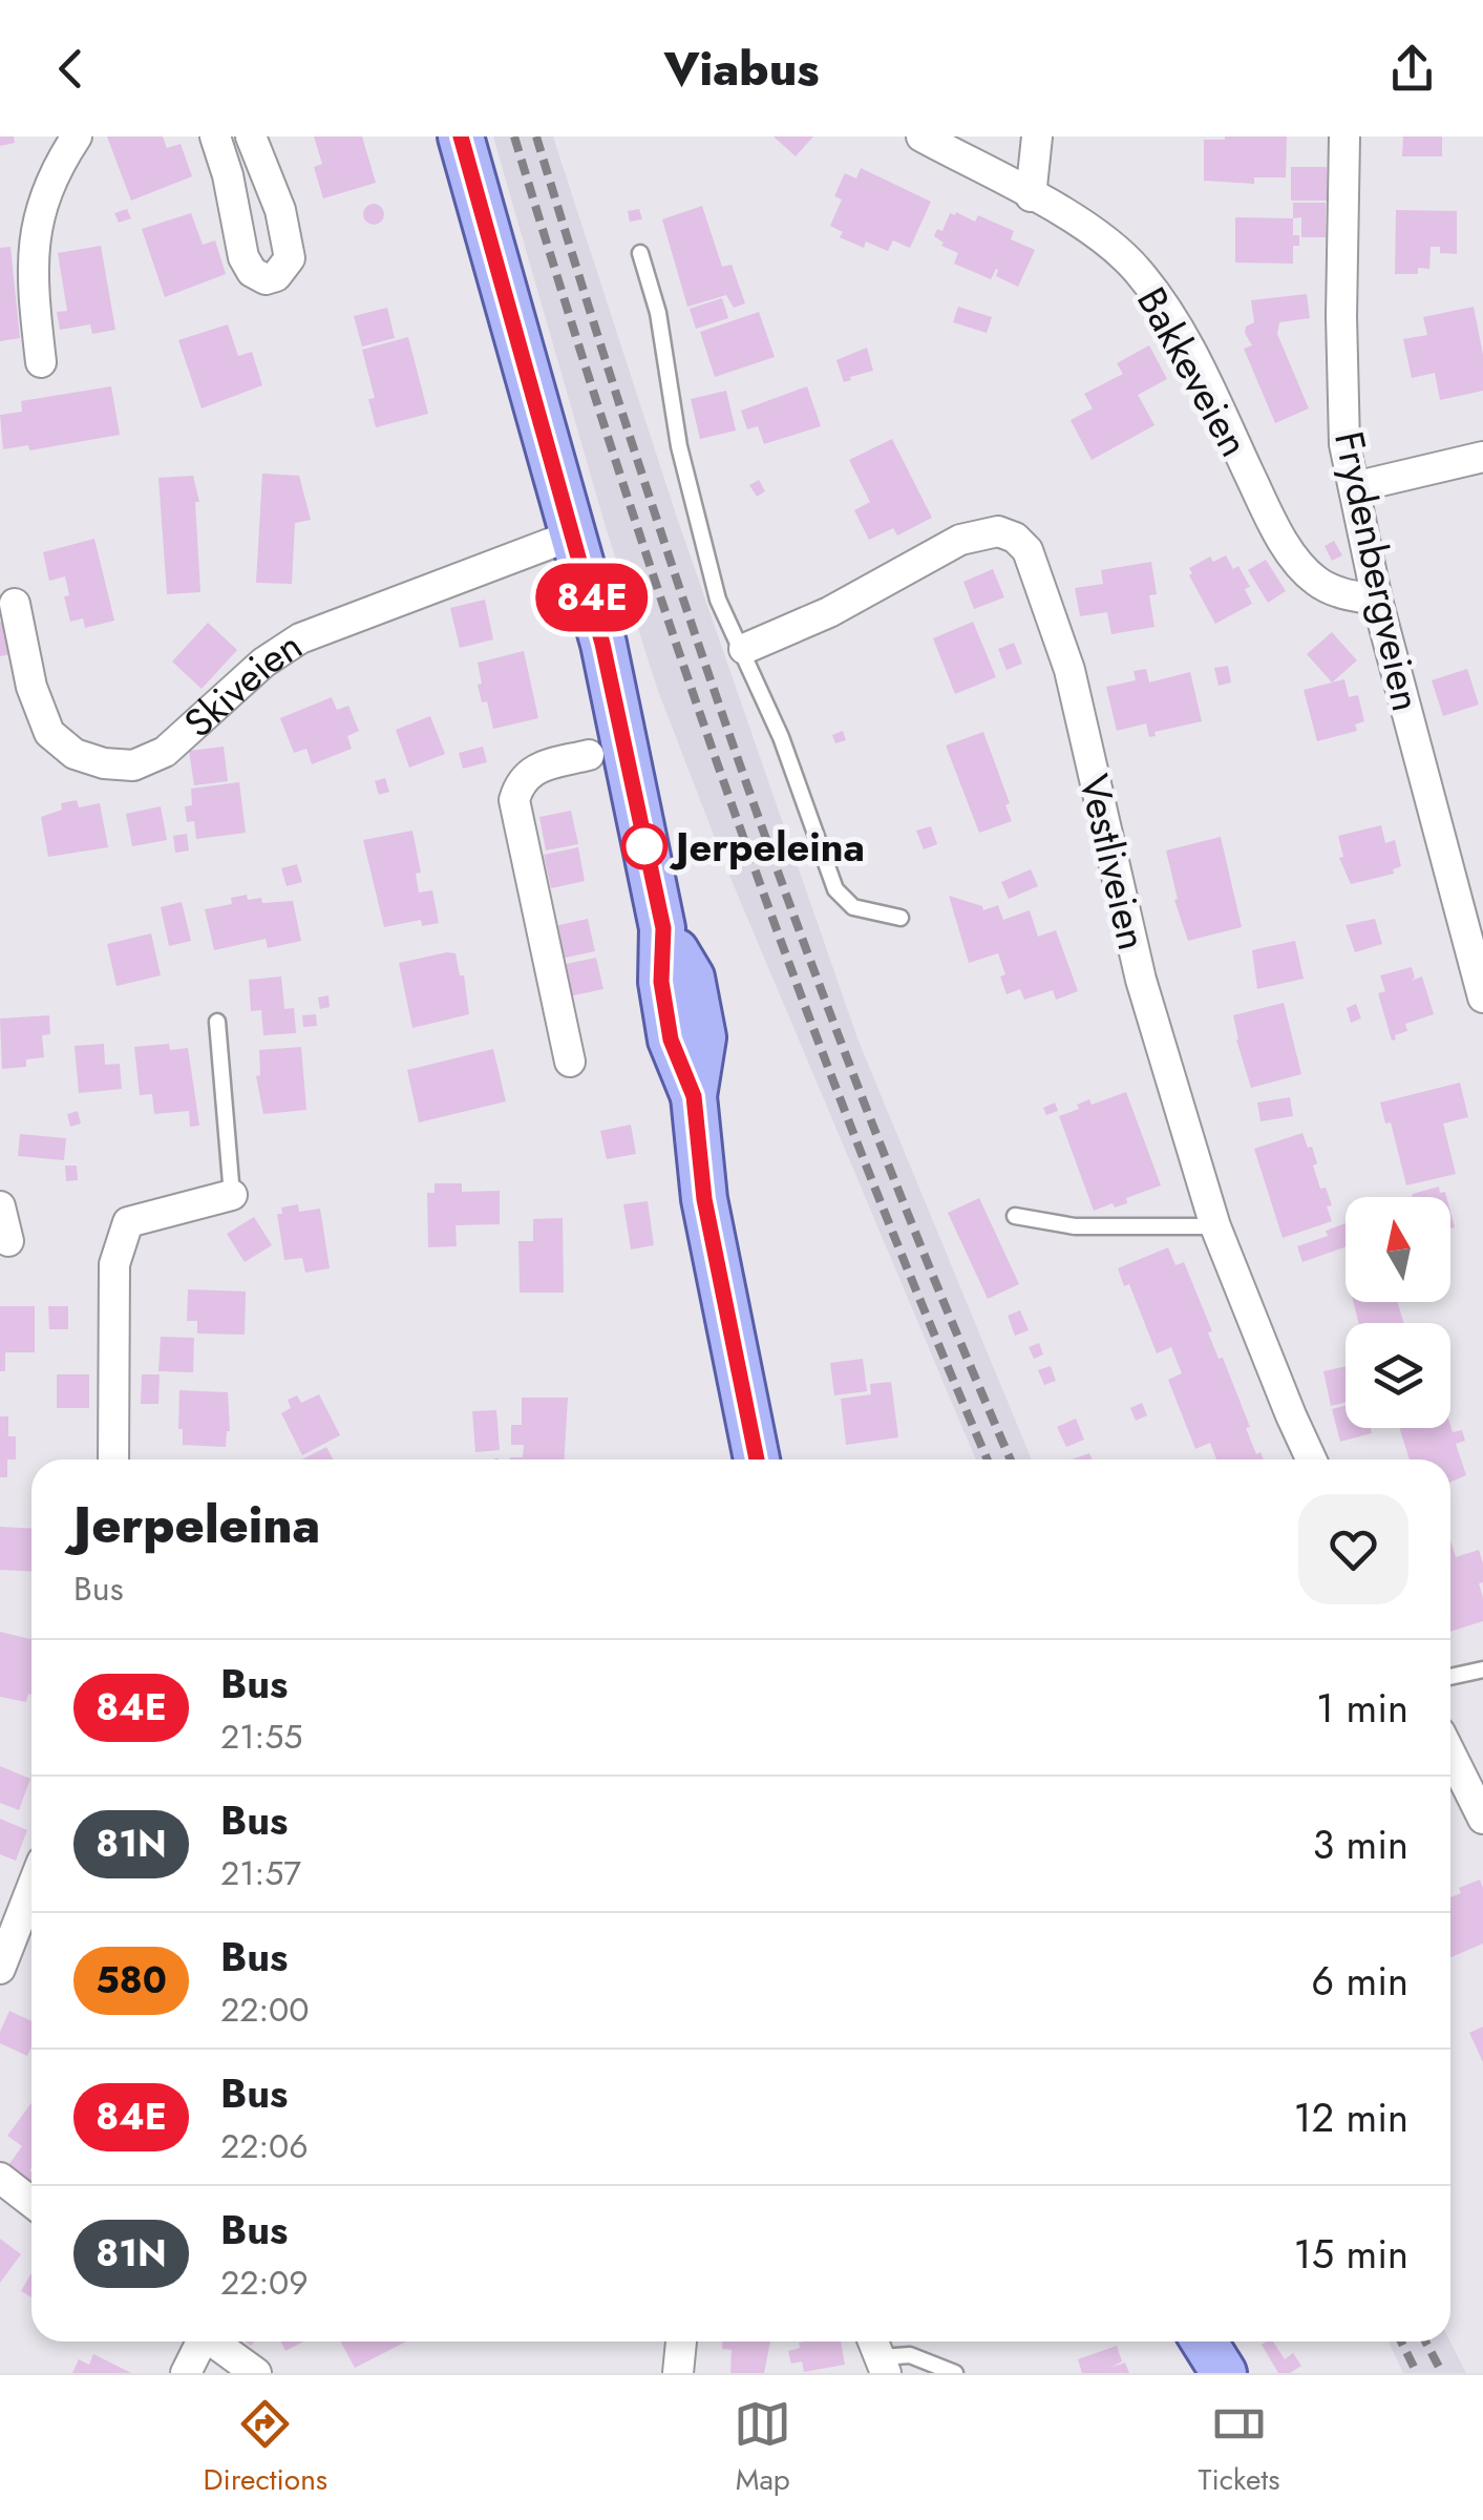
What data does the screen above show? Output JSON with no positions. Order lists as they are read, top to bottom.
{
  "streets": {
    "street": [
      "Bakkeveien",
      "Frydenbergveien",
      "Skiveien",
      "Vestliveien"
    ]
  },
  "crossings": [
    ["Bakkeveien", "Frydenbergveien"]
  ],
  "places": ["Jerpeleina"],
  "lines": ["bus line 84E"],
  "north": "top",
  "page": {
    "header": "Viabus",
    "on_map": "84E",
    "heading": ["Jerpeleina", "Bus"],
    "list": [
      {
        "mark": "84E",
        "name": "Bus",
        "note": "21:55",
        "value": "1 min"
      },
      {
        "mark": "81N",
        "name": "Bus",
        "note": "21:57",
        "value": "3 min"
      },
      {
        "mark": "580",
        "name": "Bus",
        "note": "22:00",
        "value": "6 min"
      },
      {
        "mark": "84E",
        "name": "Bus",
        "note": "22:06",
        "value": "12 min"
      },
      {
        "mark": "81N",
        "name": "Bus",
        "note": "22:09",
        "value": "15 min"
      }
    ],
    "tabs": ["Directions", "Map", "Tickets"]
  }
}
